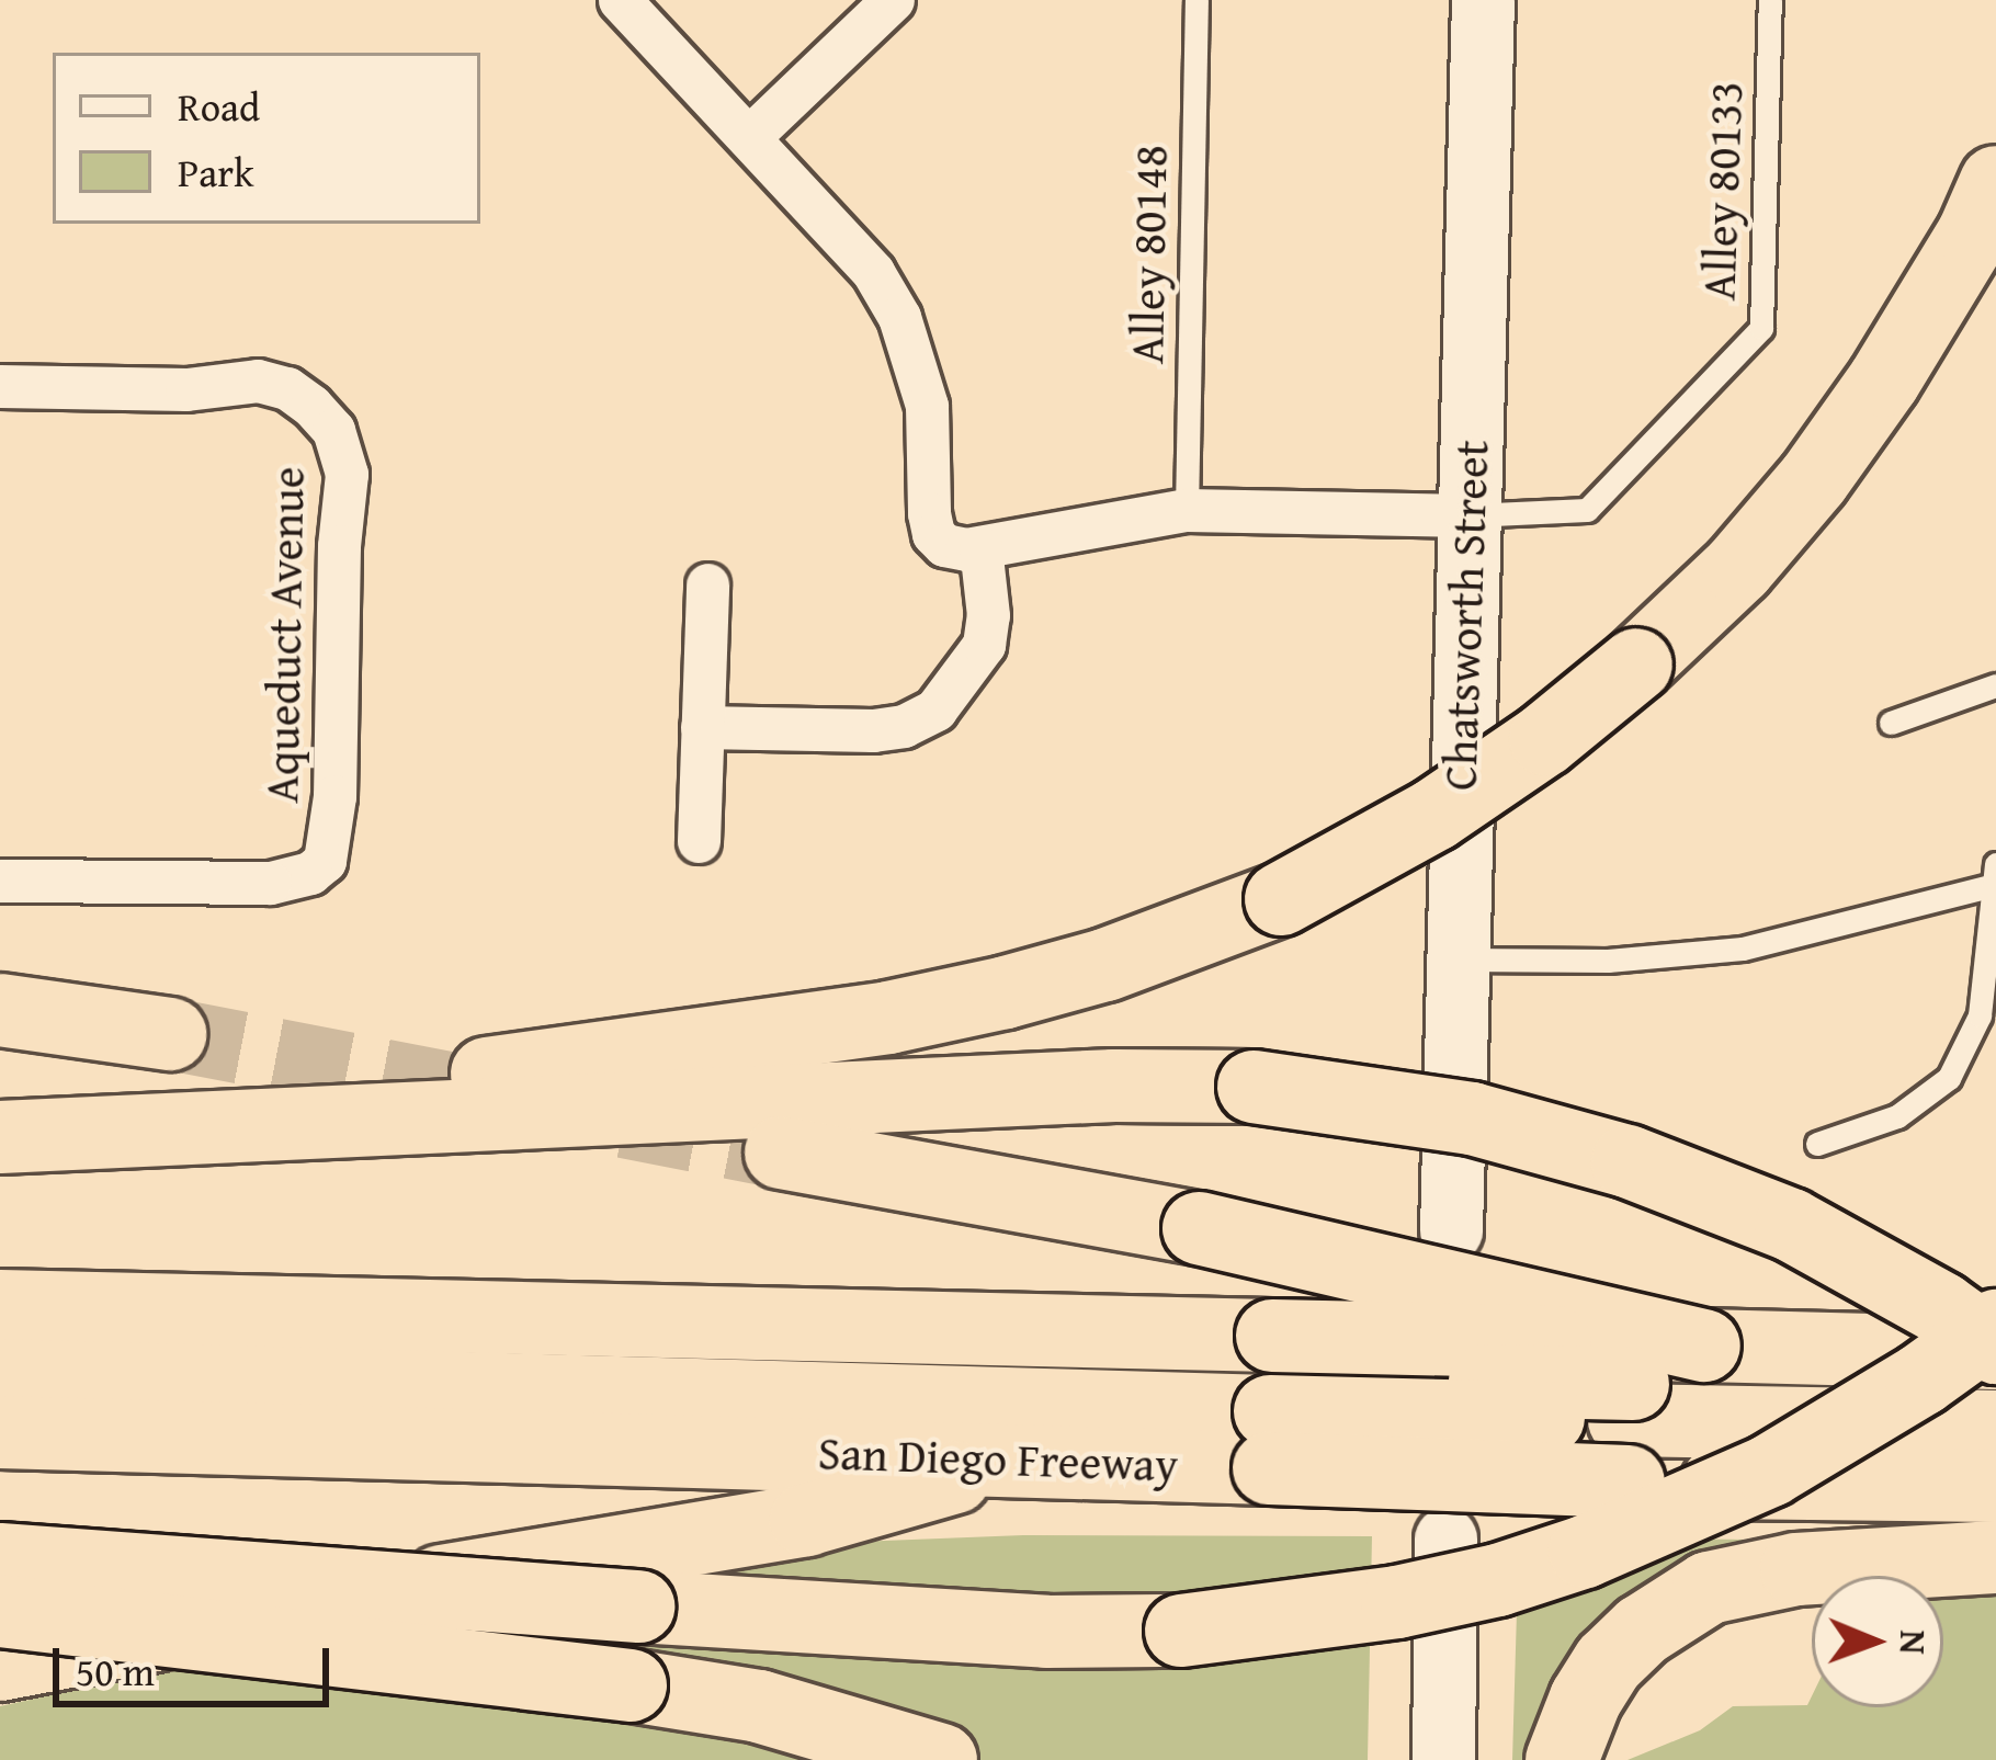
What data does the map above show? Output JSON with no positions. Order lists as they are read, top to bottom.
{
  "streets": {
    "highway": ["San Diego Freeway"],
    "main road": ["Chatsworth Street"],
    "street": ["Aqueduct Avenue"],
    "lane": ["Alley 80133", "Alley 80148"]
  },
  "crossings": [
    ["Alley 80133", "Chatsworth Street"]
  ],
  "legend": ["Road", "Park"],
  "scale_bar": "50 m",
  "north": "right"
}
